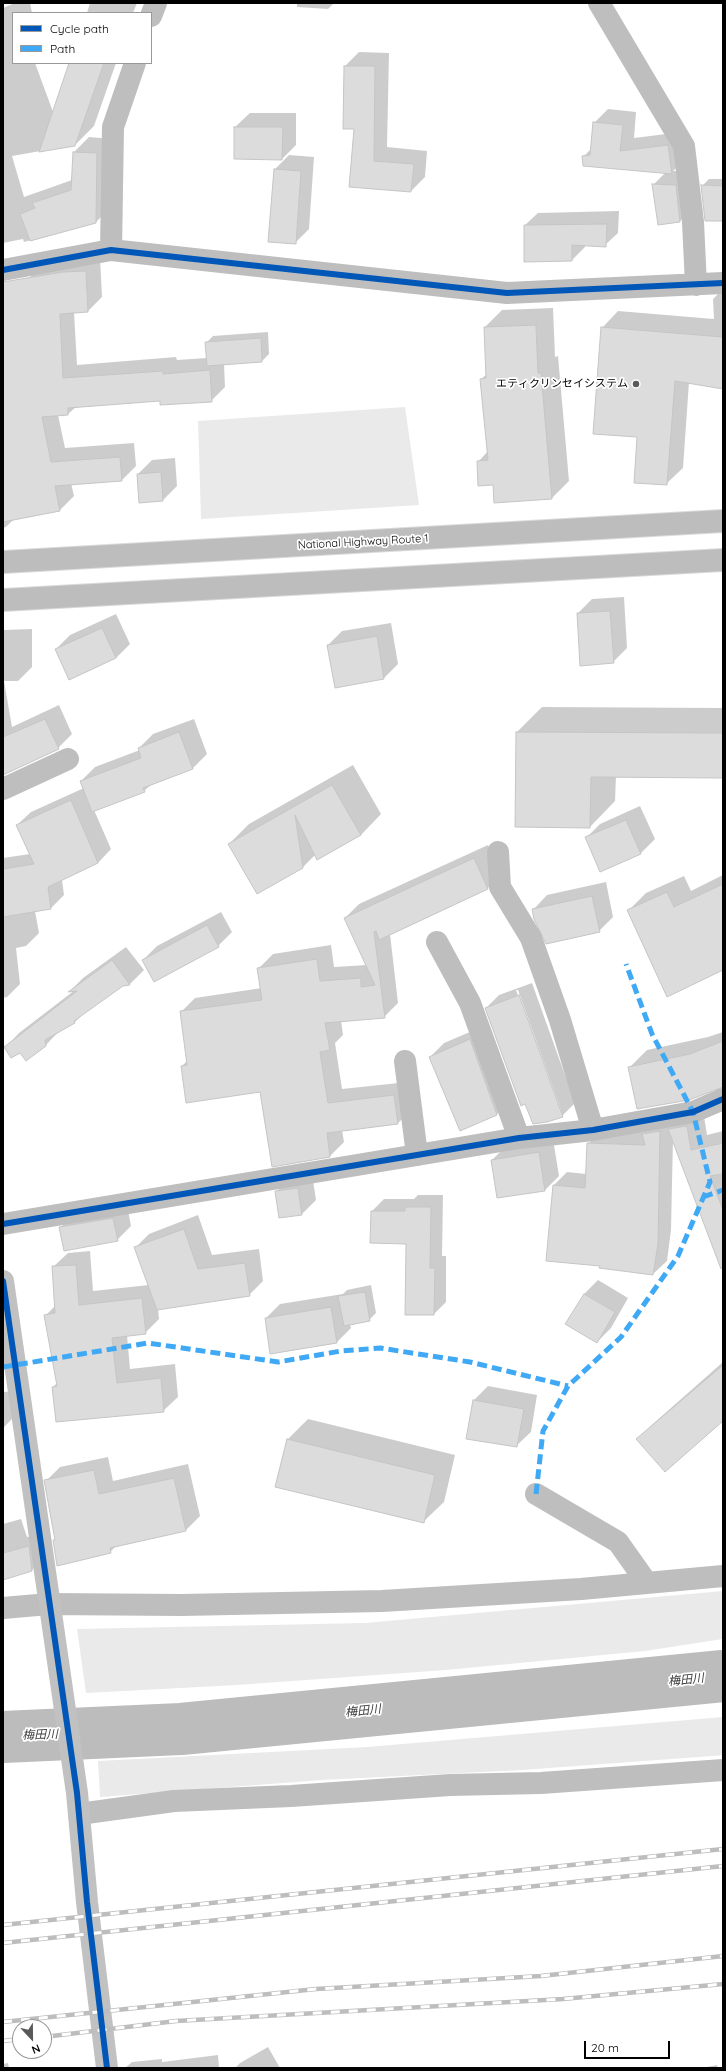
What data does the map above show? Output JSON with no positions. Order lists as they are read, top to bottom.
{
  "streets": {
    "highway": ["National Highway Route 1"]
  },
  "water": ["梅田川"],
  "places": ["エティクリンセイシステム"],
  "legend": ["Cycle path", "Path"],
  "scale_bar": "20 m",
  "north": "bottom"
}
